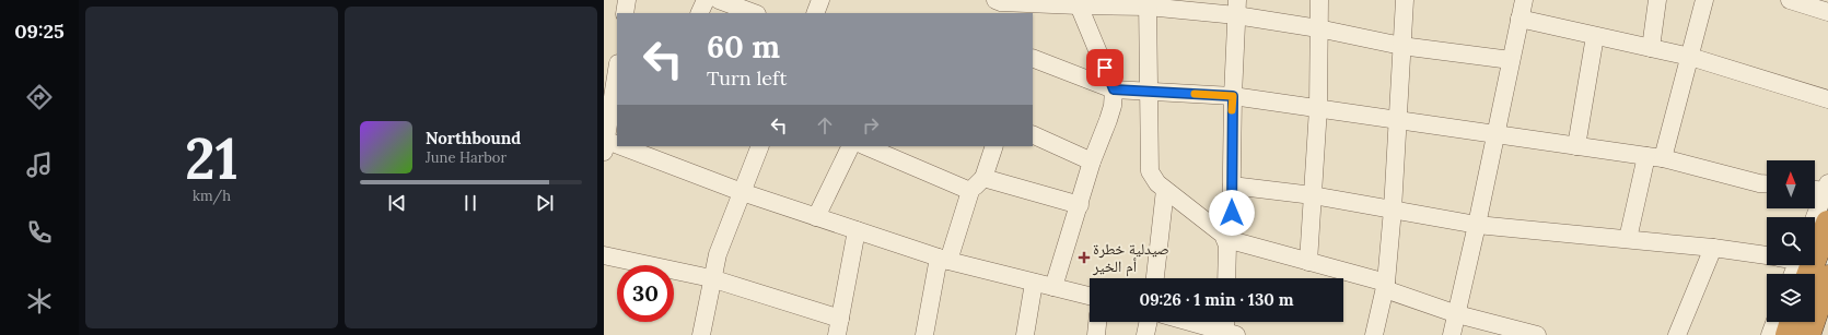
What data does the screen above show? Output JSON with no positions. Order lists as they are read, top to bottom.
{
  "places": {
    "health": ["صيدلية خطرة أم الخير"]
  },
  "north": "top",
  "page": {
    "tabs": "09:25",
    "tile": ["21", "km/h"],
    "turn": ["60 m", "Turn left"],
    "song": ["Northbound", "June Harbor"],
    "limit": "30",
    "trip": "09:26 · 1 min · 130 m"
  }
}
